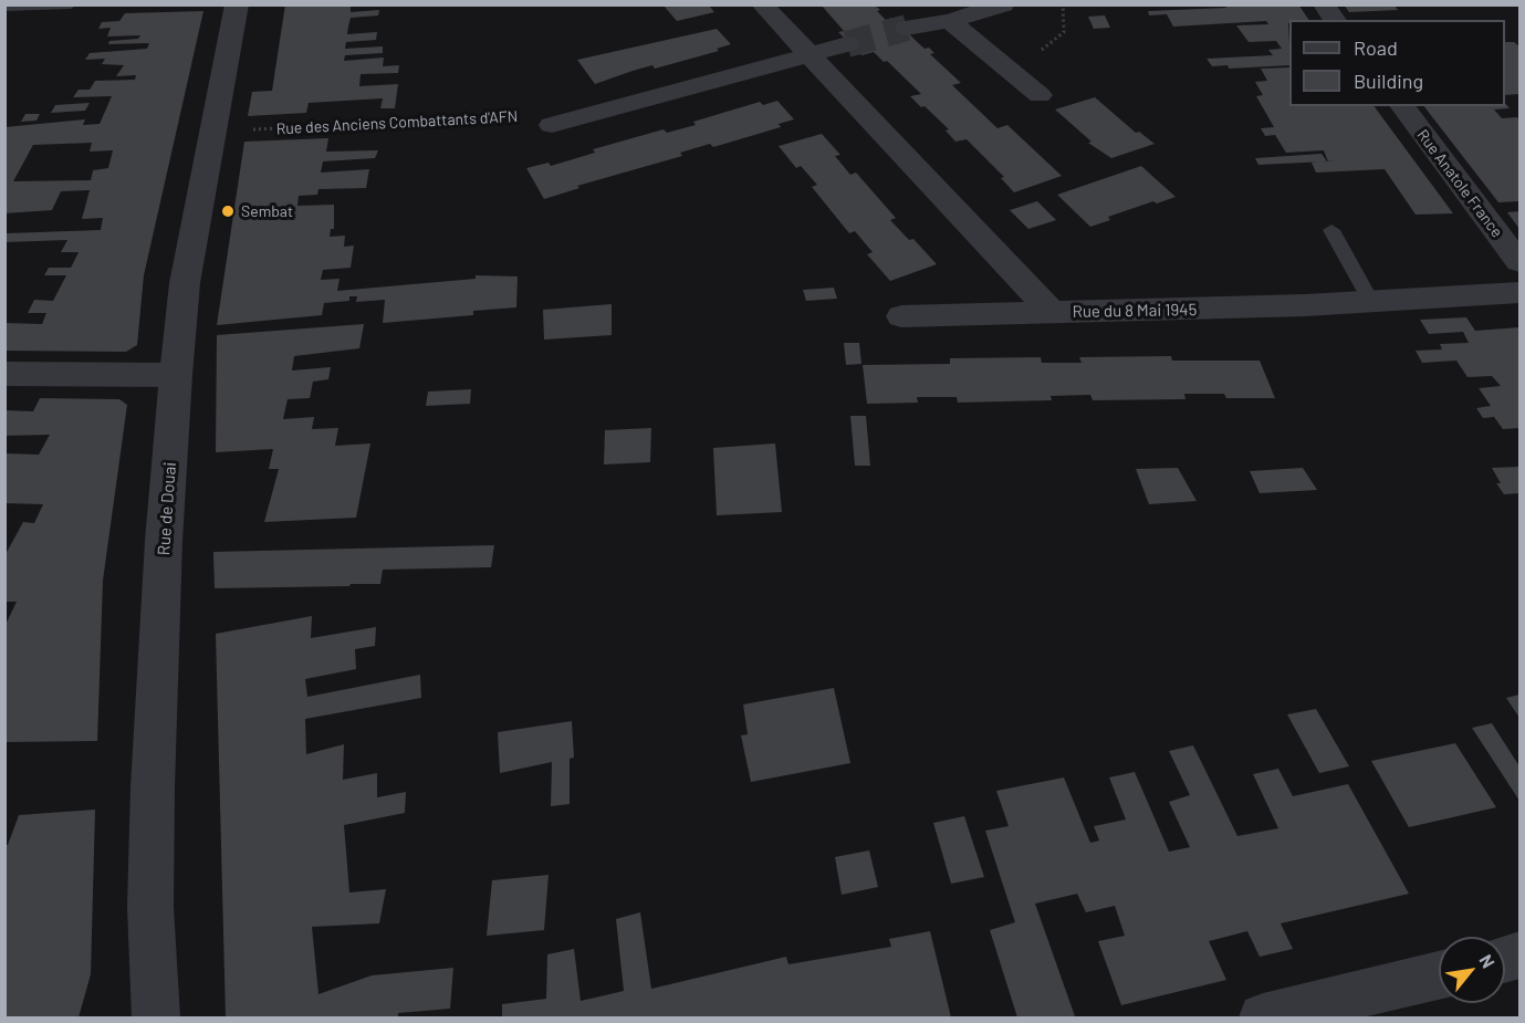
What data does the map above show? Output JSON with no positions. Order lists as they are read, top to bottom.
{
  "streets": {
    "street": ["Rue Anatole France", "Rue du 8 Mai 1945", "Rue de Douai"],
    "path": ["Rue des Anciens Combattants d'AFN"]
  },
  "crossings": [
    ["Rue des Anciens Combattants d'AFN", "Rue de Douai"]
  ],
  "places": ["Sembat"],
  "legend": ["Road", "Building"],
  "north": "top right"
}
